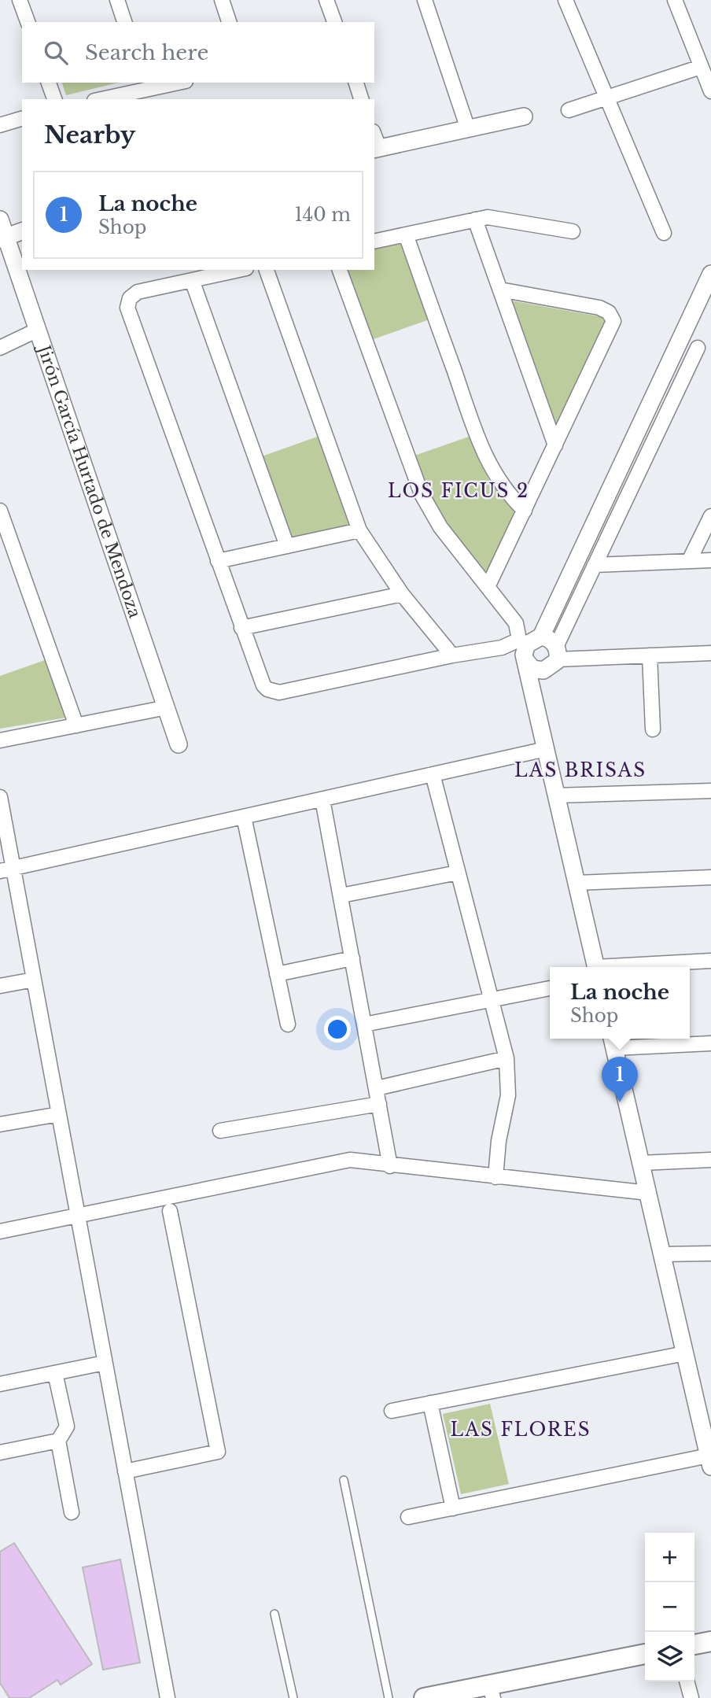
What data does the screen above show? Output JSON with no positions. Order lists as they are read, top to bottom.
{
  "streets": {
    "street": ["Jirón García Hurtado de Mendoza"]
  },
  "districts": ["LOS FICUS 2", "LAS BRISAS", "LAS FLORES"],
  "page": {
    "search": "Search here",
    "heading": "Nearby",
    "list": [
      {
        "mark": "1",
        "name": "La noche",
        "note": "Shop",
        "value": "140 m"
      }
    ],
    "popup": ["La noche", "Shop"],
    "pins": "1",
    "map_buttons": ["+", "−"]
  }
}
